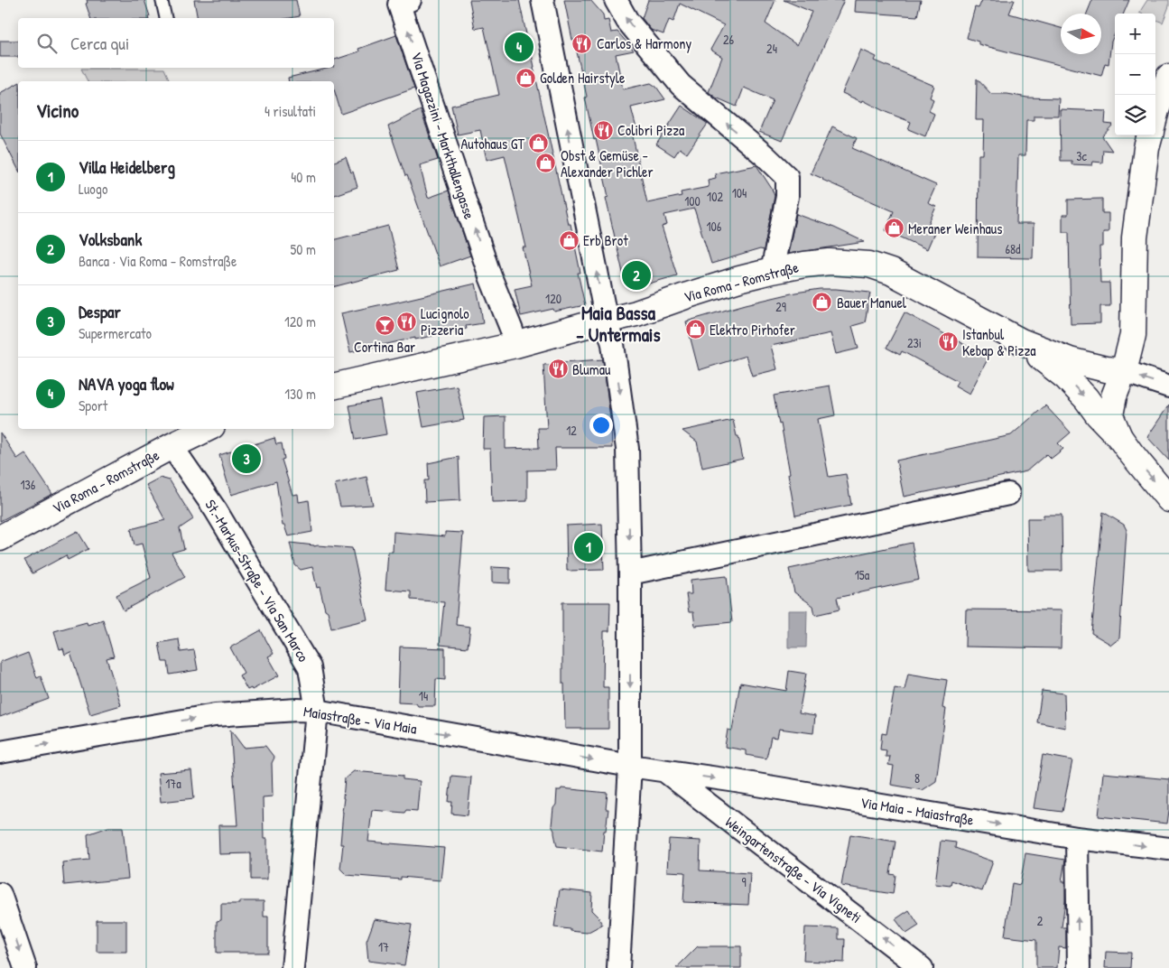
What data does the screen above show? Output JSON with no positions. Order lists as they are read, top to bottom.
{
  "streets": {
    "street": [
      "Via Magazzini - Markthallengasse",
      "Via Roma - Romstraße",
      "St.-Markus-Straße - Via San Marco",
      "Maiastraße - Via Maia",
      "Via Maia - Maiastraße",
      "Weingartenstraße - Via Vigneti"
    ]
  },
  "crossings": [
    ["Via Roma - Romstraße", "St.-Markus-Straße - Via San Marco"],
    ["St.-Markus-Straße - Via San Marco", "Maiastraße - Via Maia"],
    ["Maiastraße - Via Maia", "Via Maia - Maiastraße"],
    ["Maiastraße - Via Maia", "Weingartenstraße - Via Vigneti"],
    ["Via Maia - Maiastraße", "Weingartenstraße - Via Vigneti"]
  ],
  "one_way": ["Maiastraße - Via Maia", "Via Maia - Maiastraße", "Weingartenstraße - Via Vigneti"],
  "districts": ["Maia Bassa - Untermais"],
  "places": {
    "restaurant": [
      "Carlos & Harmony",
      "Colibri Pizza",
      "Lucignolo Pizzeria",
      "Istanbul Kebap & Pizza",
      "Blumau"
    ],
    "shop": [
      "Golden Hairstyle",
      "Autohaus GT",
      "Obst & Gemüse - Alexander Pichler",
      "Meraner Weinhaus",
      "Erb Brot",
      "Bauer Manuel",
      "Elektro Pirhofer"
    ],
    "bar": ["Cortina Bar"]
  },
  "house_numbers": [
    "26",
    "24",
    "3c",
    "104",
    "102",
    "100",
    "106",
    "68d",
    "120",
    "29",
    "23i",
    "12",
    "136",
    "15a",
    "14",
    "8",
    "17a",
    "9",
    "2",
    "17"
  ],
  "north": "right",
  "page": {
    "map_buttons": ["+", "−"],
    "search": "Cerca qui",
    "pins": [
      "4",
      "2",
      "3",
      "1"
    ],
    "heading": ["Vicino", "4 risultati"],
    "list": [
      {
        "mark": "1",
        "name": "Villa Heidelberg",
        "note": "Luogo",
        "value": "40 m"
      },
      {
        "mark": "2",
        "name": "Volksbank",
        "note": "Banca · Via Roma - Romstraße",
        "value": "50 m"
      },
      {
        "mark": "3",
        "name": "Despar",
        "note": "Supermercato",
        "value": "120 m"
      },
      {
        "mark": "4",
        "name": "NAVA yoga flow",
        "note": "Sport",
        "value": "130 m"
      }
    ]
  }
}
